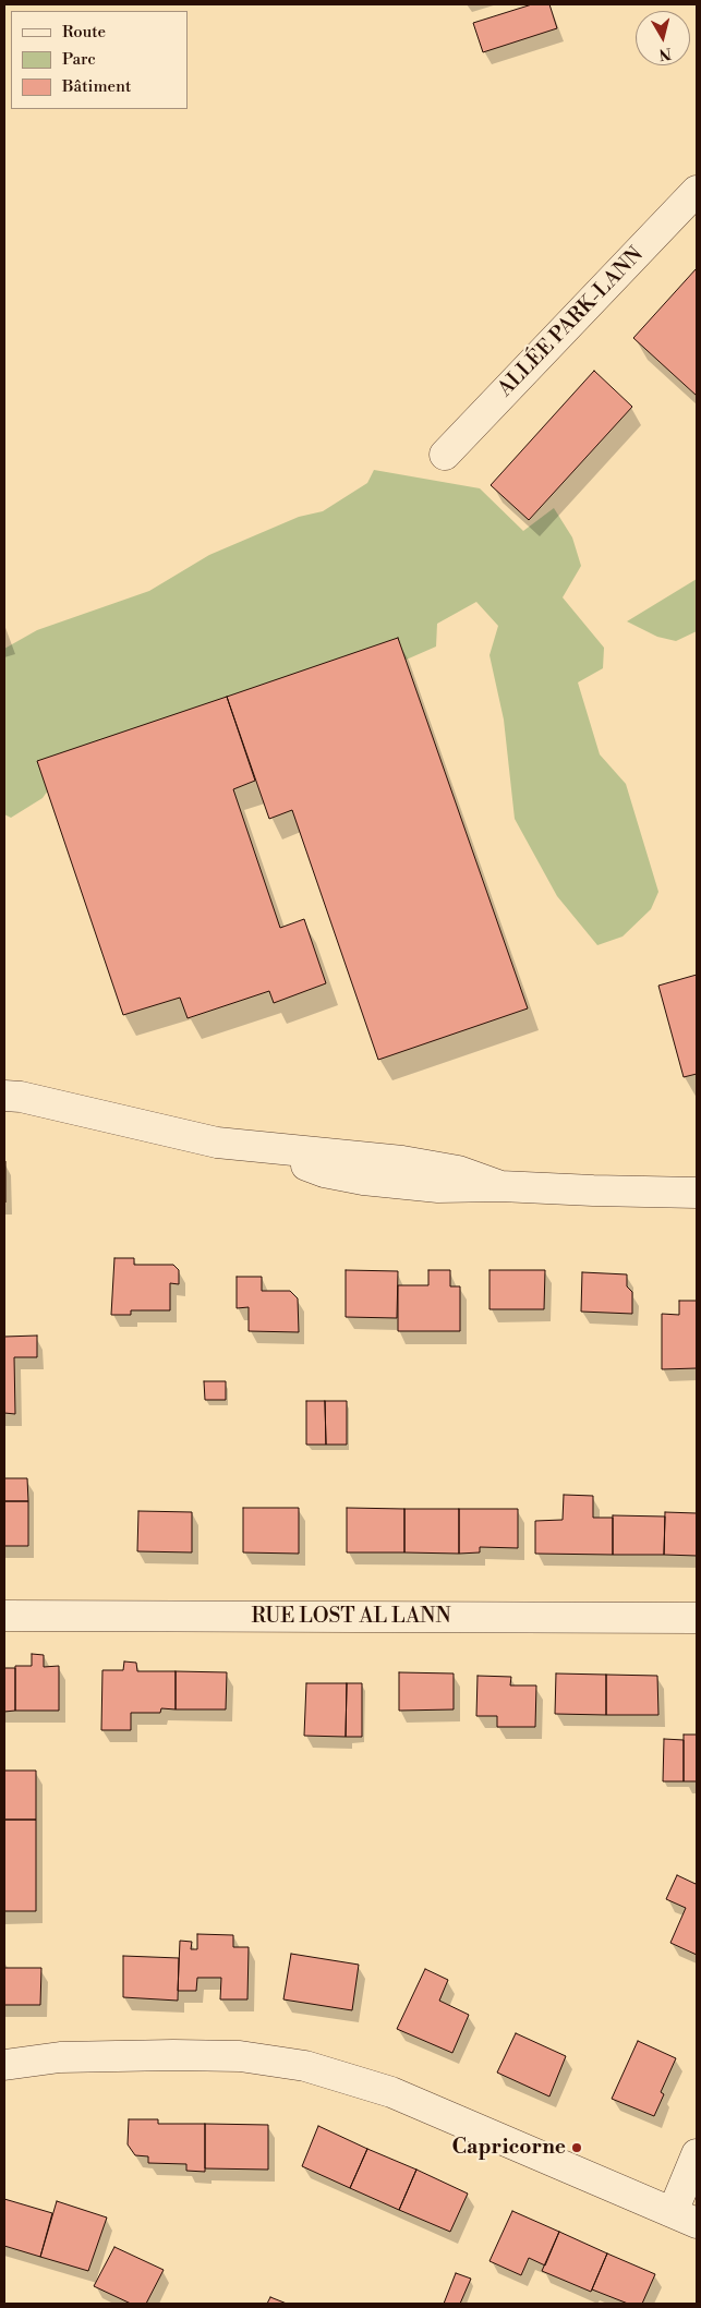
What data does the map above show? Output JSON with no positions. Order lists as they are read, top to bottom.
{
  "streets": {
    "street": ["ALLÉE PARK-LANN", "RUE LOST AL LANN"]
  },
  "places": ["Capricorne"],
  "legend": ["Route", "Parc", "Bâtiment"],
  "north": "bottom"
}
